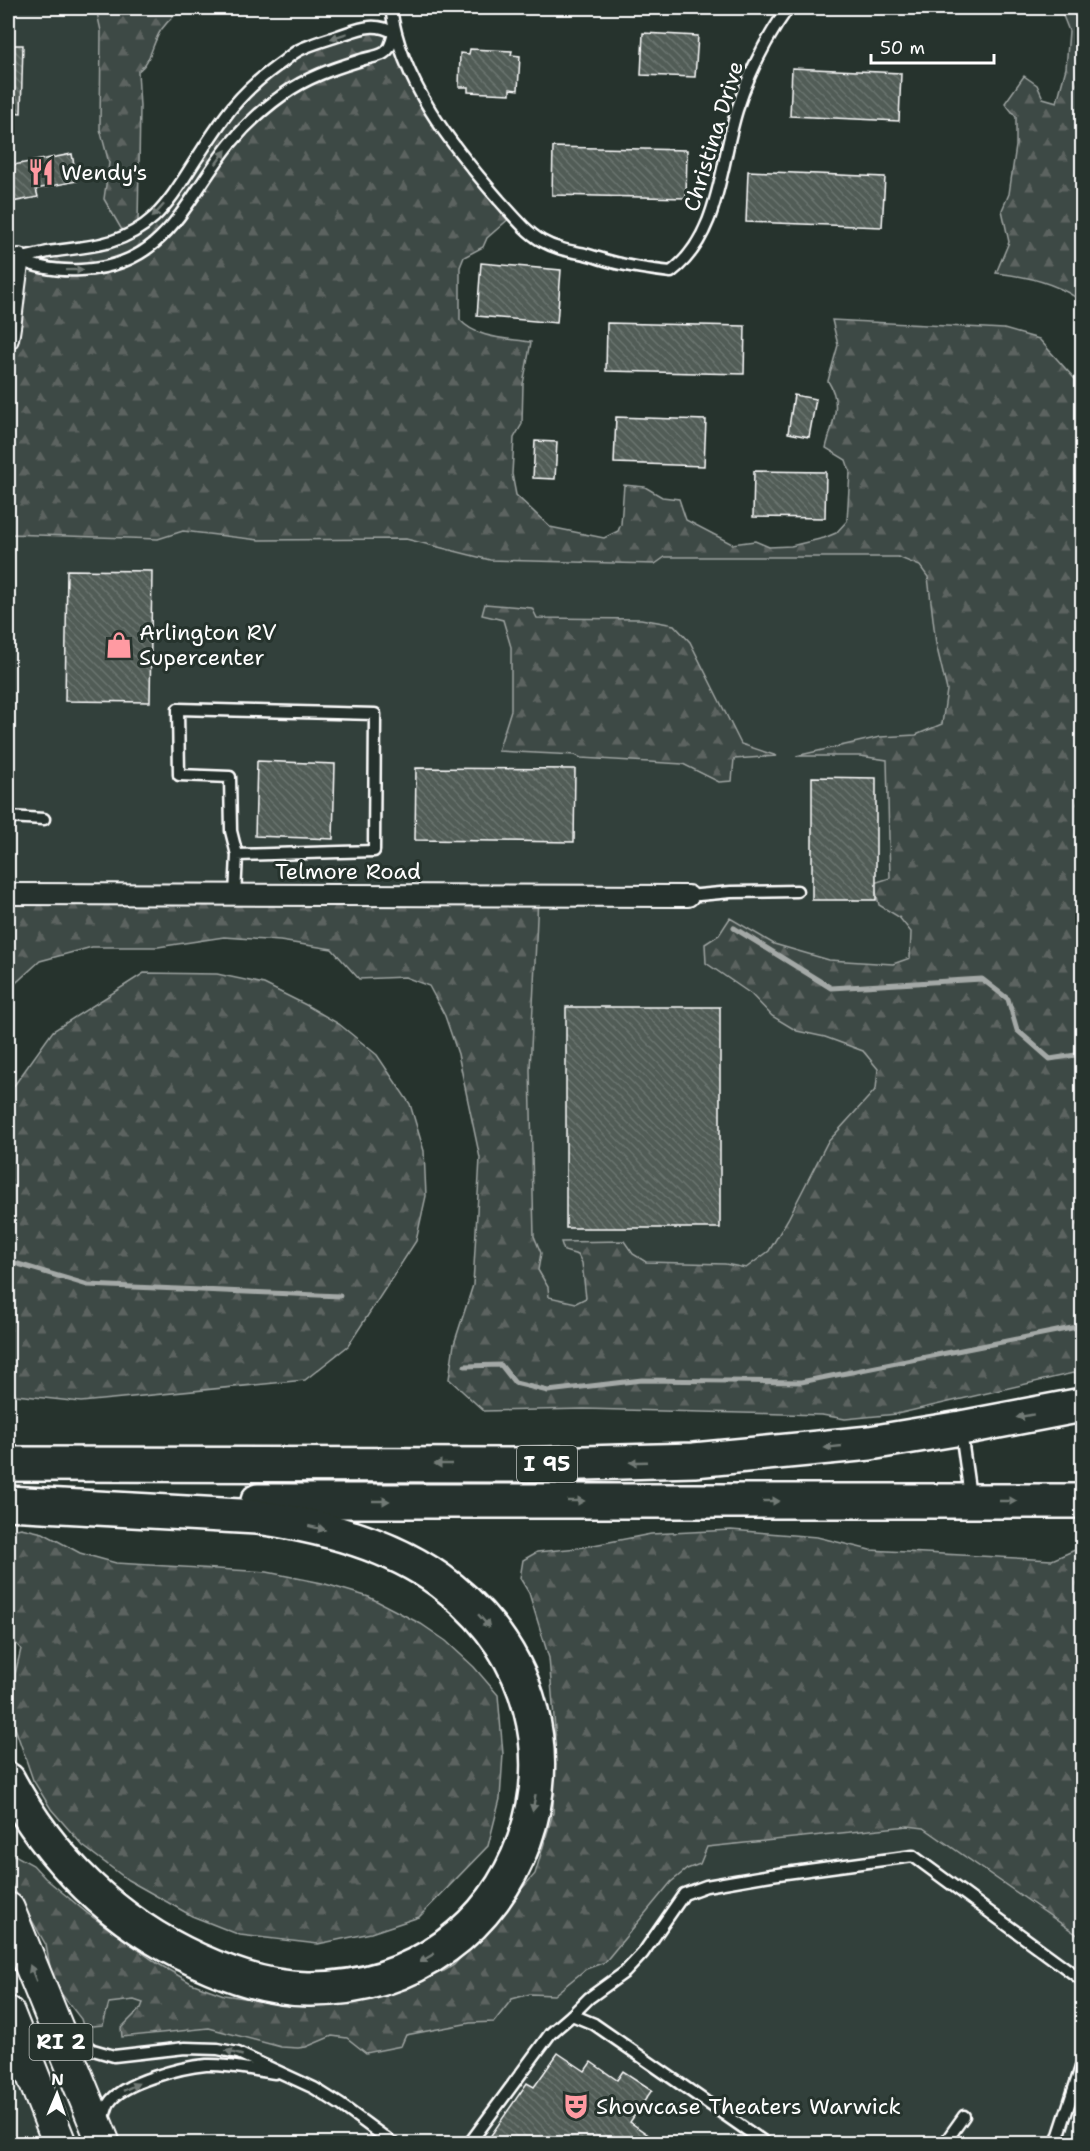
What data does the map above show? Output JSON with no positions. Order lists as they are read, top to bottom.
{
  "streets": {
    "highway": ["I 95"],
    "main road": ["RI 2"],
    "street": ["Telmore Road"],
    "lane": ["Christina Drive"]
  },
  "places": {
    "restaurant": ["Wendy's"],
    "shop": ["Arlington RV Supercenter"],
    "theatre": ["Showcase Theaters Warwick"]
  },
  "scale_bar": "50 m",
  "north": "top"
}
